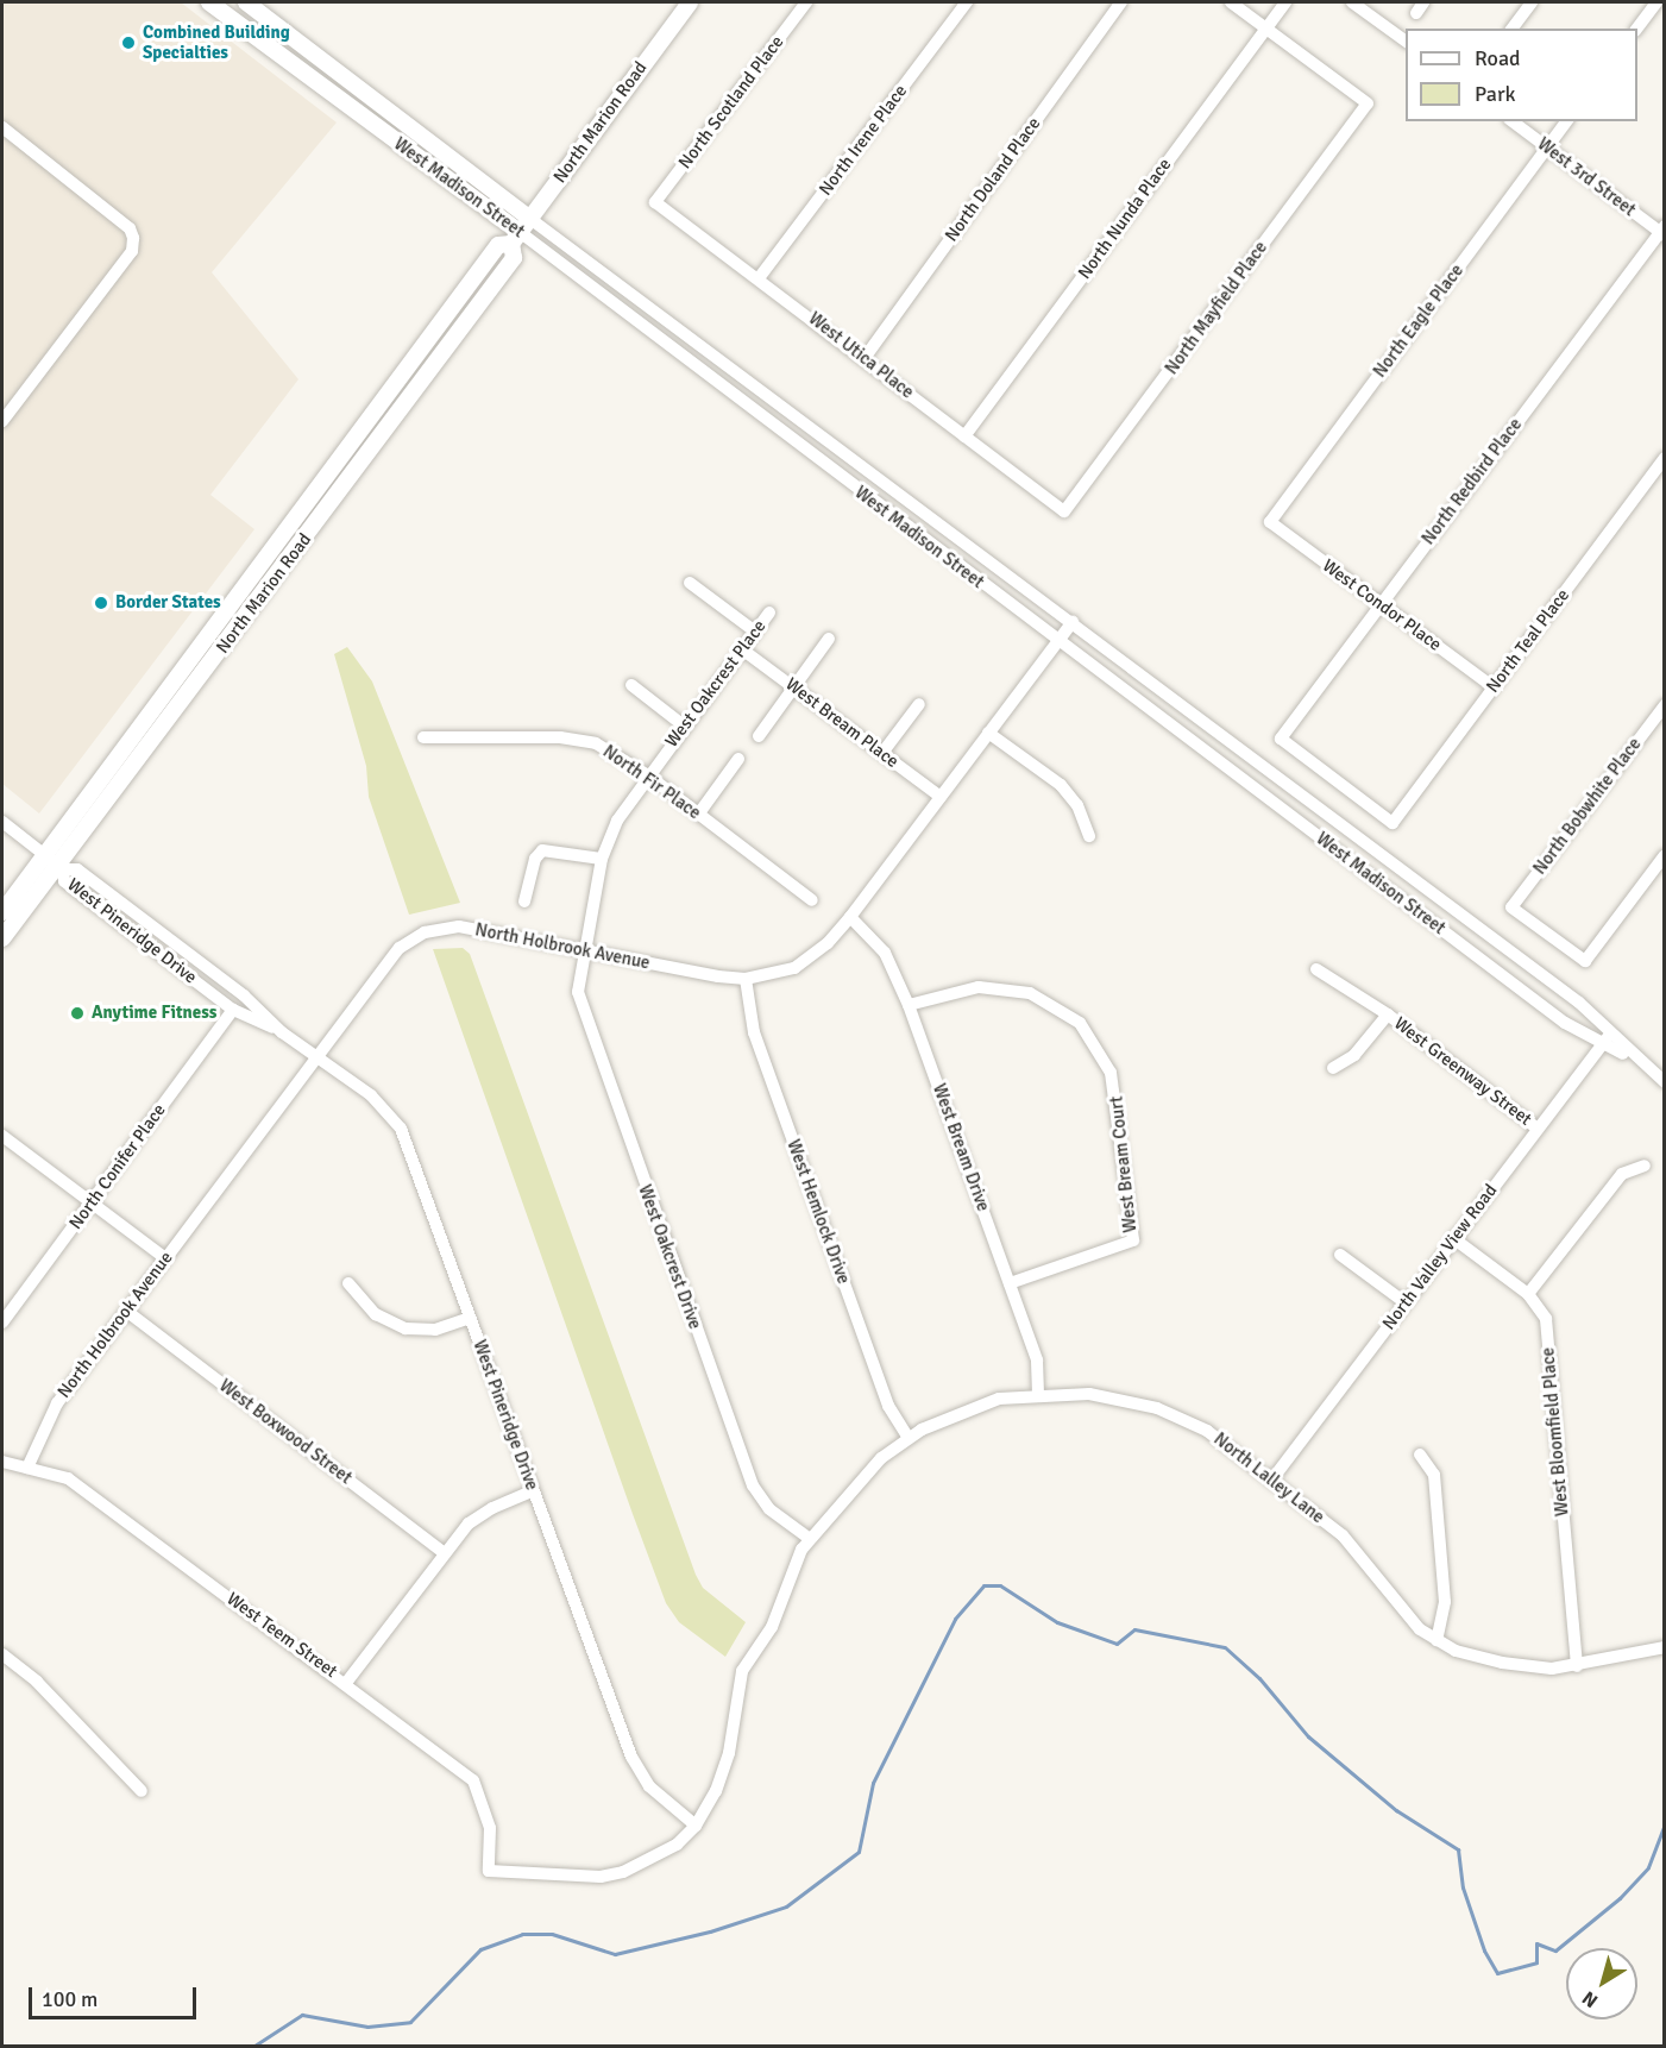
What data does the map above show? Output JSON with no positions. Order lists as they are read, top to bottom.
{
  "streets": {
    "main road": ["North Marion Road", "West Madison Street"],
    "street": [
      "North Scotland Place",
      "North Irene Place",
      "West 3rd Street",
      "North Doland Place",
      "North Nunda Place",
      "North Mayfield Place",
      "North Eagle Place",
      "West Utica Place",
      "North Redbird Place",
      "West Condor Place",
      "North Teal Place",
      "West Oakcrest Place",
      "West Bream Place",
      "North Fir Place",
      "North Bobwhite Place",
      "West Pineridge Drive",
      "North Holbrook Avenue",
      "West Greenway Street",
      "West Bream Drive",
      "West Bream Court",
      "North Conifer Place",
      "West Hemlock Drive",
      "West Oakcrest Drive",
      "North Valley View Road",
      "West Boxwood Street",
      "West Bloomfield Place",
      "North Lalley Lane",
      "West Teem Street"
    ]
  },
  "crossings": [
    ["North Scotland Place", "West Utica Place"],
    ["North Marion Road", "West Madison Street"],
    ["North Marion Road", "West Pineridge Drive"],
    ["North Irene Place", "West Utica Place"],
    ["West 3rd Street", "North Eagle Place"],
    ["West 3rd Street", "North Redbird Place"],
    ["North Doland Place", "West Utica Place"],
    ["West Madison Street", "North Holbrook Avenue"],
    ["West Madison Street", "North Valley View Road"],
    ["North Nunda Place", "North Mayfield Place"],
    ["North Nunda Place", "West Utica Place"],
    ["North Mayfield Place", "West Utica Place"],
    ["North Eagle Place", "West Condor Place"],
    ["North Redbird Place", "West Condor Place"],
    ["North Redbird Place", "North Teal Place"],
    ["West Condor Place", "North Teal Place"],
    ["West Oakcrest Place", "West Bream Place"],
    ["West Oakcrest Place", "North Fir Place"],
    ["West Oakcrest Place", "North Holbrook Avenue"],
    ["West Oakcrest Place", "West Oakcrest Drive"],
    ["West Bream Place", "North Holbrook Avenue"],
    ["West Pineridge Drive", "North Holbrook Avenue"],
    ["West Pineridge Drive", "North Conifer Place"],
    ["West Pineridge Drive", "North Lalley Lane"],
    ["North Holbrook Avenue", "West Bream Drive"],
    ["North Holbrook Avenue", "West Hemlock Drive"],
    ["North Holbrook Avenue", "West Oakcrest Drive"],
    ["North Holbrook Avenue", "West Boxwood Street"],
    ["North Holbrook Avenue", "West Teem Street"],
    ["West Greenway Street", "North Valley View Road"],
    ["West Bream Drive", "West Bream Court"],
    ["West Bream Drive", "North Lalley Lane"],
    ["West Hemlock Drive", "North Lalley Lane"],
    ["West Oakcrest Drive", "North Lalley Lane"],
    ["North Valley View Road", "West Bloomfield Place"],
    ["North Valley View Road", "North Lalley Lane"],
    ["West Bloomfield Place", "North Lalley Lane"],
    ["North Lalley Lane", "West Teem Street"]
  ],
  "places": ["Combined Building Specialties", "Border States", "Anytime Fitness"],
  "legend": ["Road", "Park"],
  "scale_bar": "100 m",
  "north": "bottom left"
}
